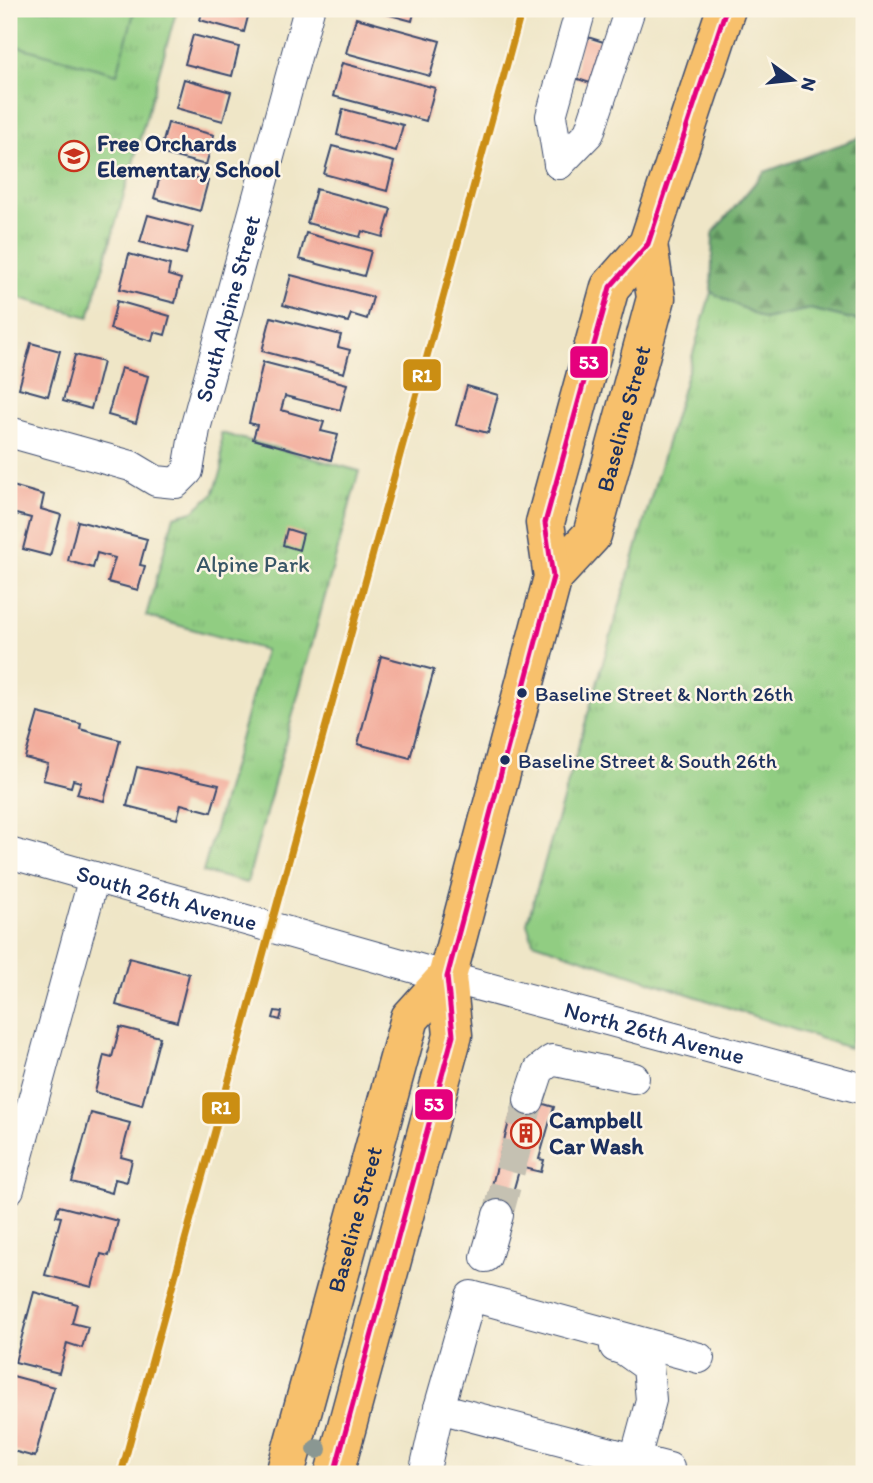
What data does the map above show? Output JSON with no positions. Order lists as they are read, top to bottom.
{
  "streets": {
    "highway": ["Baseline Street"],
    "street": ["South Alpine Street", "South 26th Avenue", "North 26th Avenue"]
  },
  "crossings": [
    ["Baseline Street", "South 26th Avenue"],
    ["Baseline Street", "North 26th Avenue"],
    ["South 26th Avenue", "North 26th Avenue"]
  ],
  "parks": ["Alpine Park"],
  "places": {
    "school or university": ["Free Orchards Elementary School"],
    "other": ["Baseline Street & North 26th", "Baseline Street & South 26th"],
    "building": ["Campbell Car Wash"]
  },
  "lines": ["transit line R1", "transit line 53"],
  "north": "right"
}
